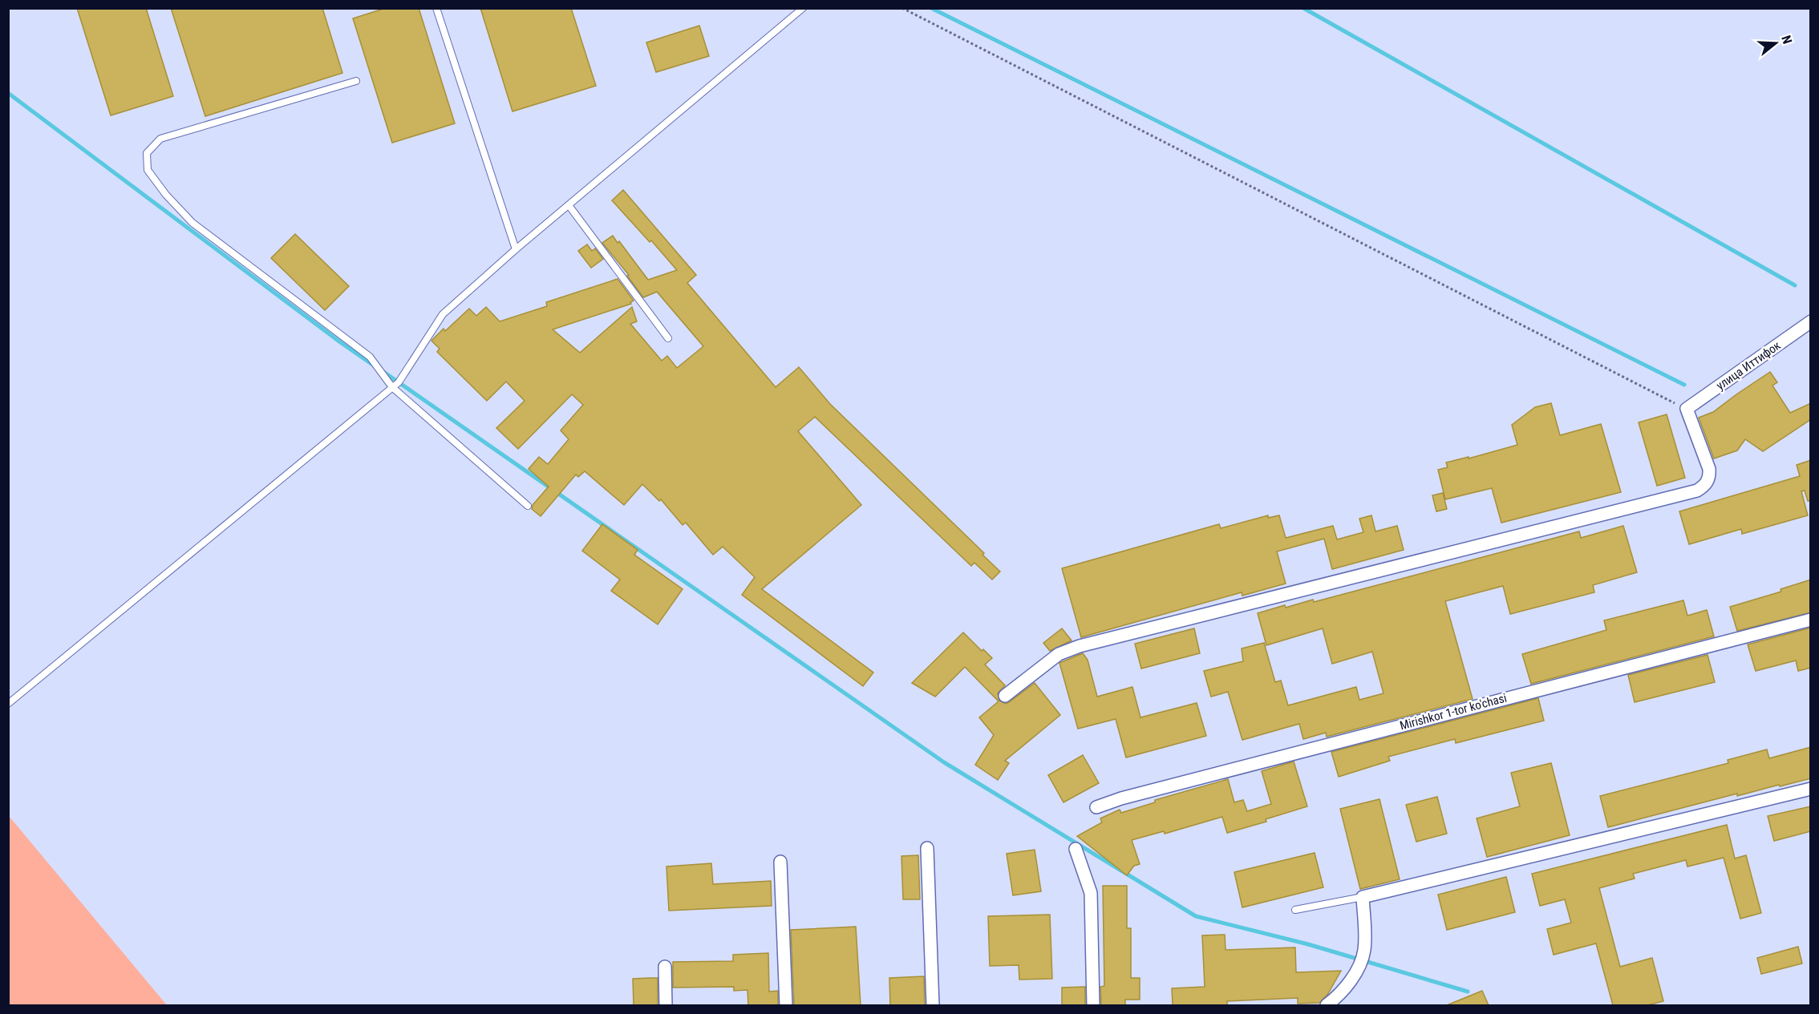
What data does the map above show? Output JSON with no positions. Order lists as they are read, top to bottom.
{
  "streets": {
    "street": ["улица Иттифок", "Mirishkor 1-tor ko'chasi"]
  },
  "north": "right"
}
